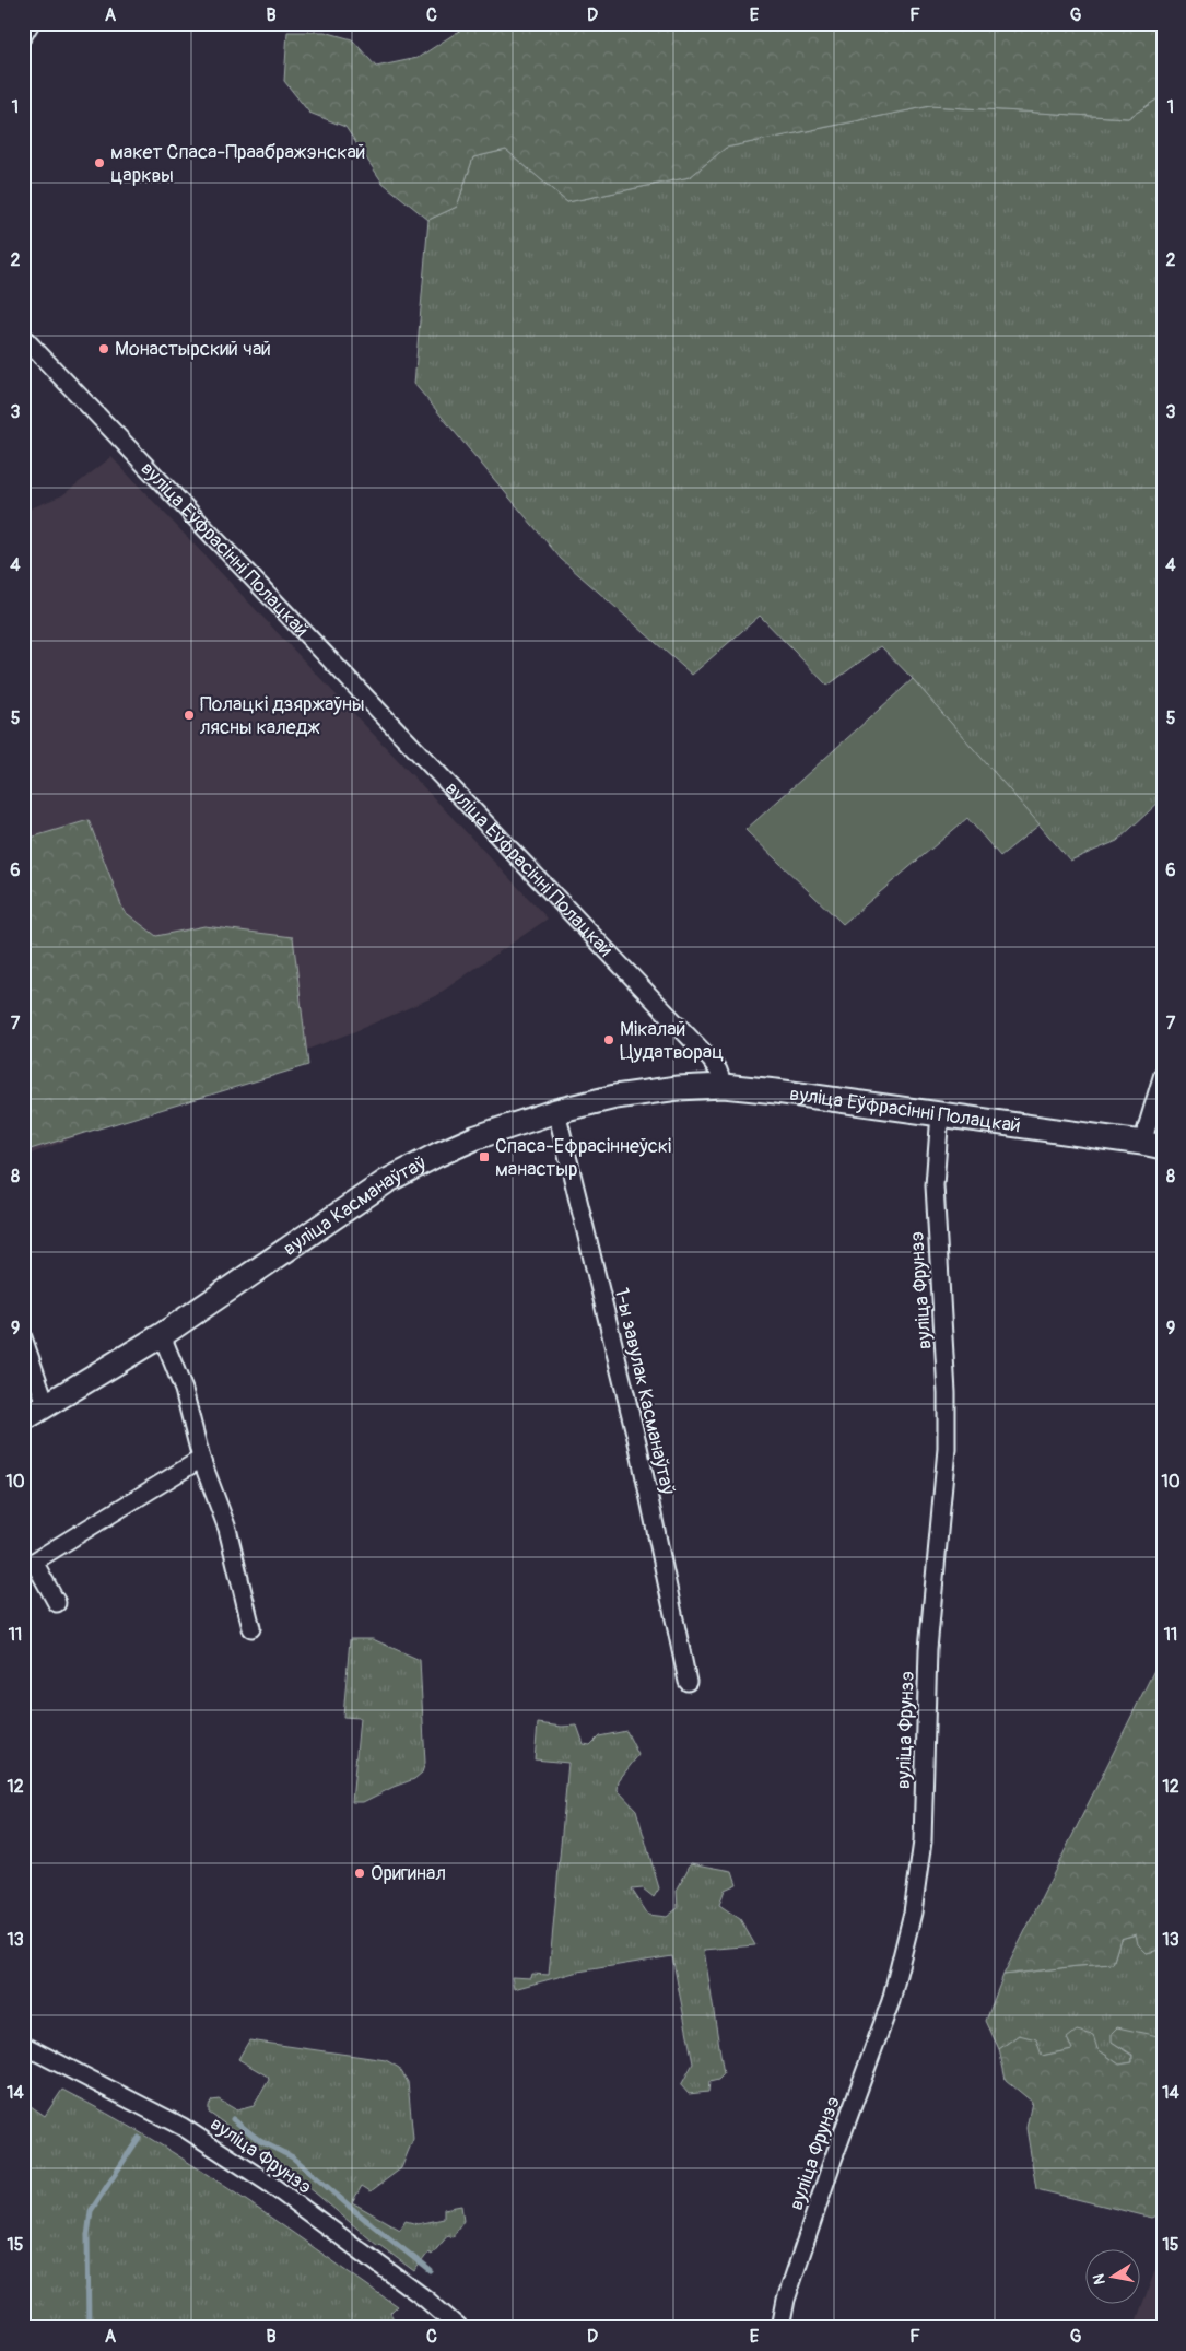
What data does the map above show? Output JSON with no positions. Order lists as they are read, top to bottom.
{
  "streets": {
    "main road": ["вуліца Еўфрасінні Полацкай", "вуліца Касманаўтаў"],
    "street": ["вуліца Фрунзэ", "1-ы завулак Касманаўтаў"]
  },
  "crossings": [
    ["вуліца Еўфрасінні Полацкай", "вуліца Касманаўтаў"],
    ["вуліца Еўфрасінні Полацкай", "вуліца Фрунзэ"],
    ["вуліца Касманаўтаў", "1-ы завулак Касманаўтаў"]
  ],
  "places": {
    "other": [
      "макет Спаса-Праабражэнскай царквы",
      "Монастырский чай",
      "Полацкі дзяржаўны лясны каледж",
      "Мікалай Цудатворац",
      "Оригинал"
    ],
    "transit": ["Спаса-Ефрасіннеўскі манастыр"]
  },
  "north": "left",
  "grid": {
    "columns": [
      "A",
      "B",
      "C",
      "D",
      "E",
      "F",
      "G"
    ],
    "rows": [
      "1",
      "2",
      "3",
      "4",
      "5",
      "6",
      "7",
      "8",
      "9",
      "10",
      "11",
      "12",
      "13",
      "14",
      "15"
    ]
  }
}
